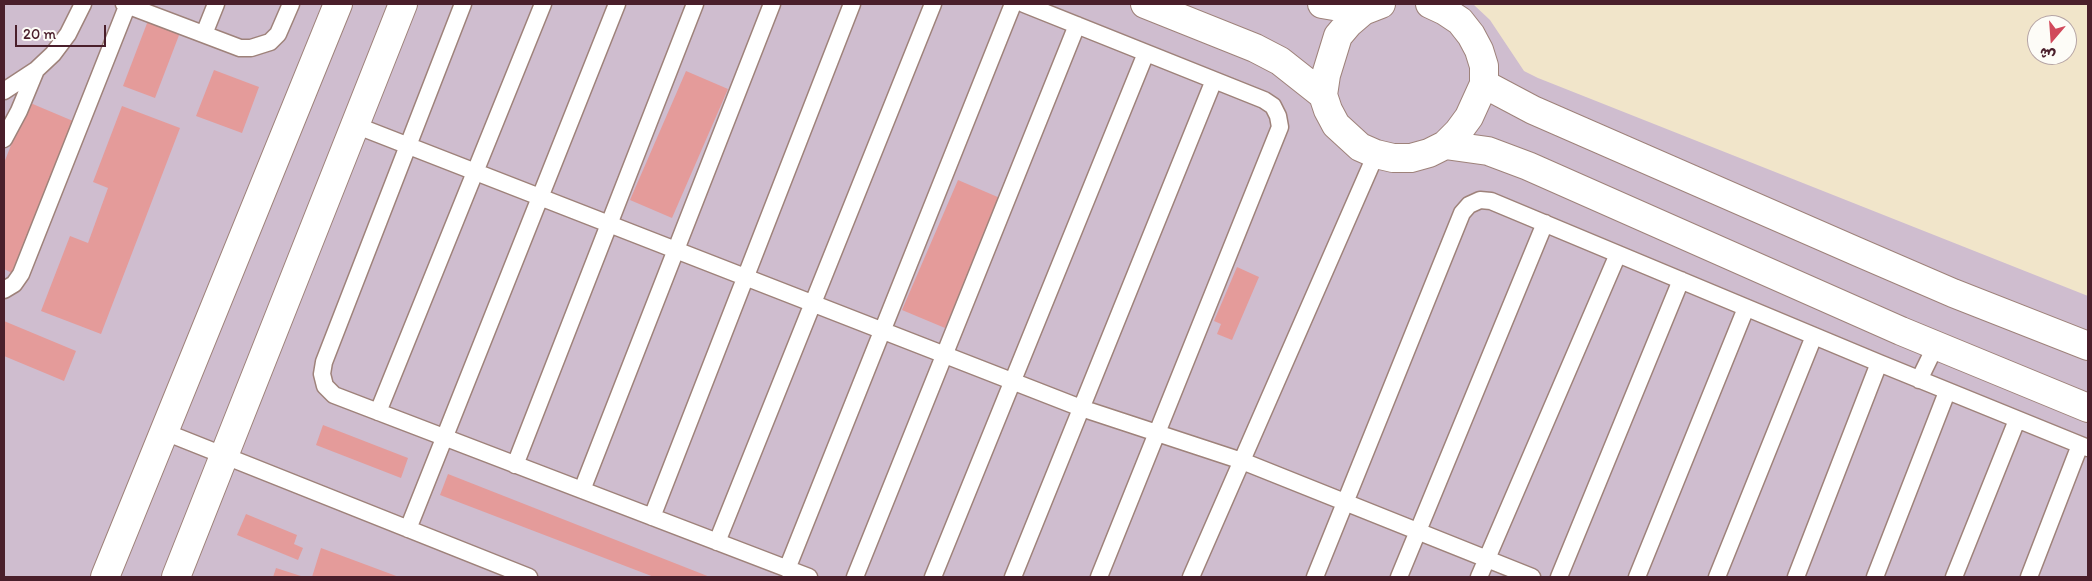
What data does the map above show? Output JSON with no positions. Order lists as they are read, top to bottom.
{
  "scale_bar": "20 m",
  "north": "bottom"
}
